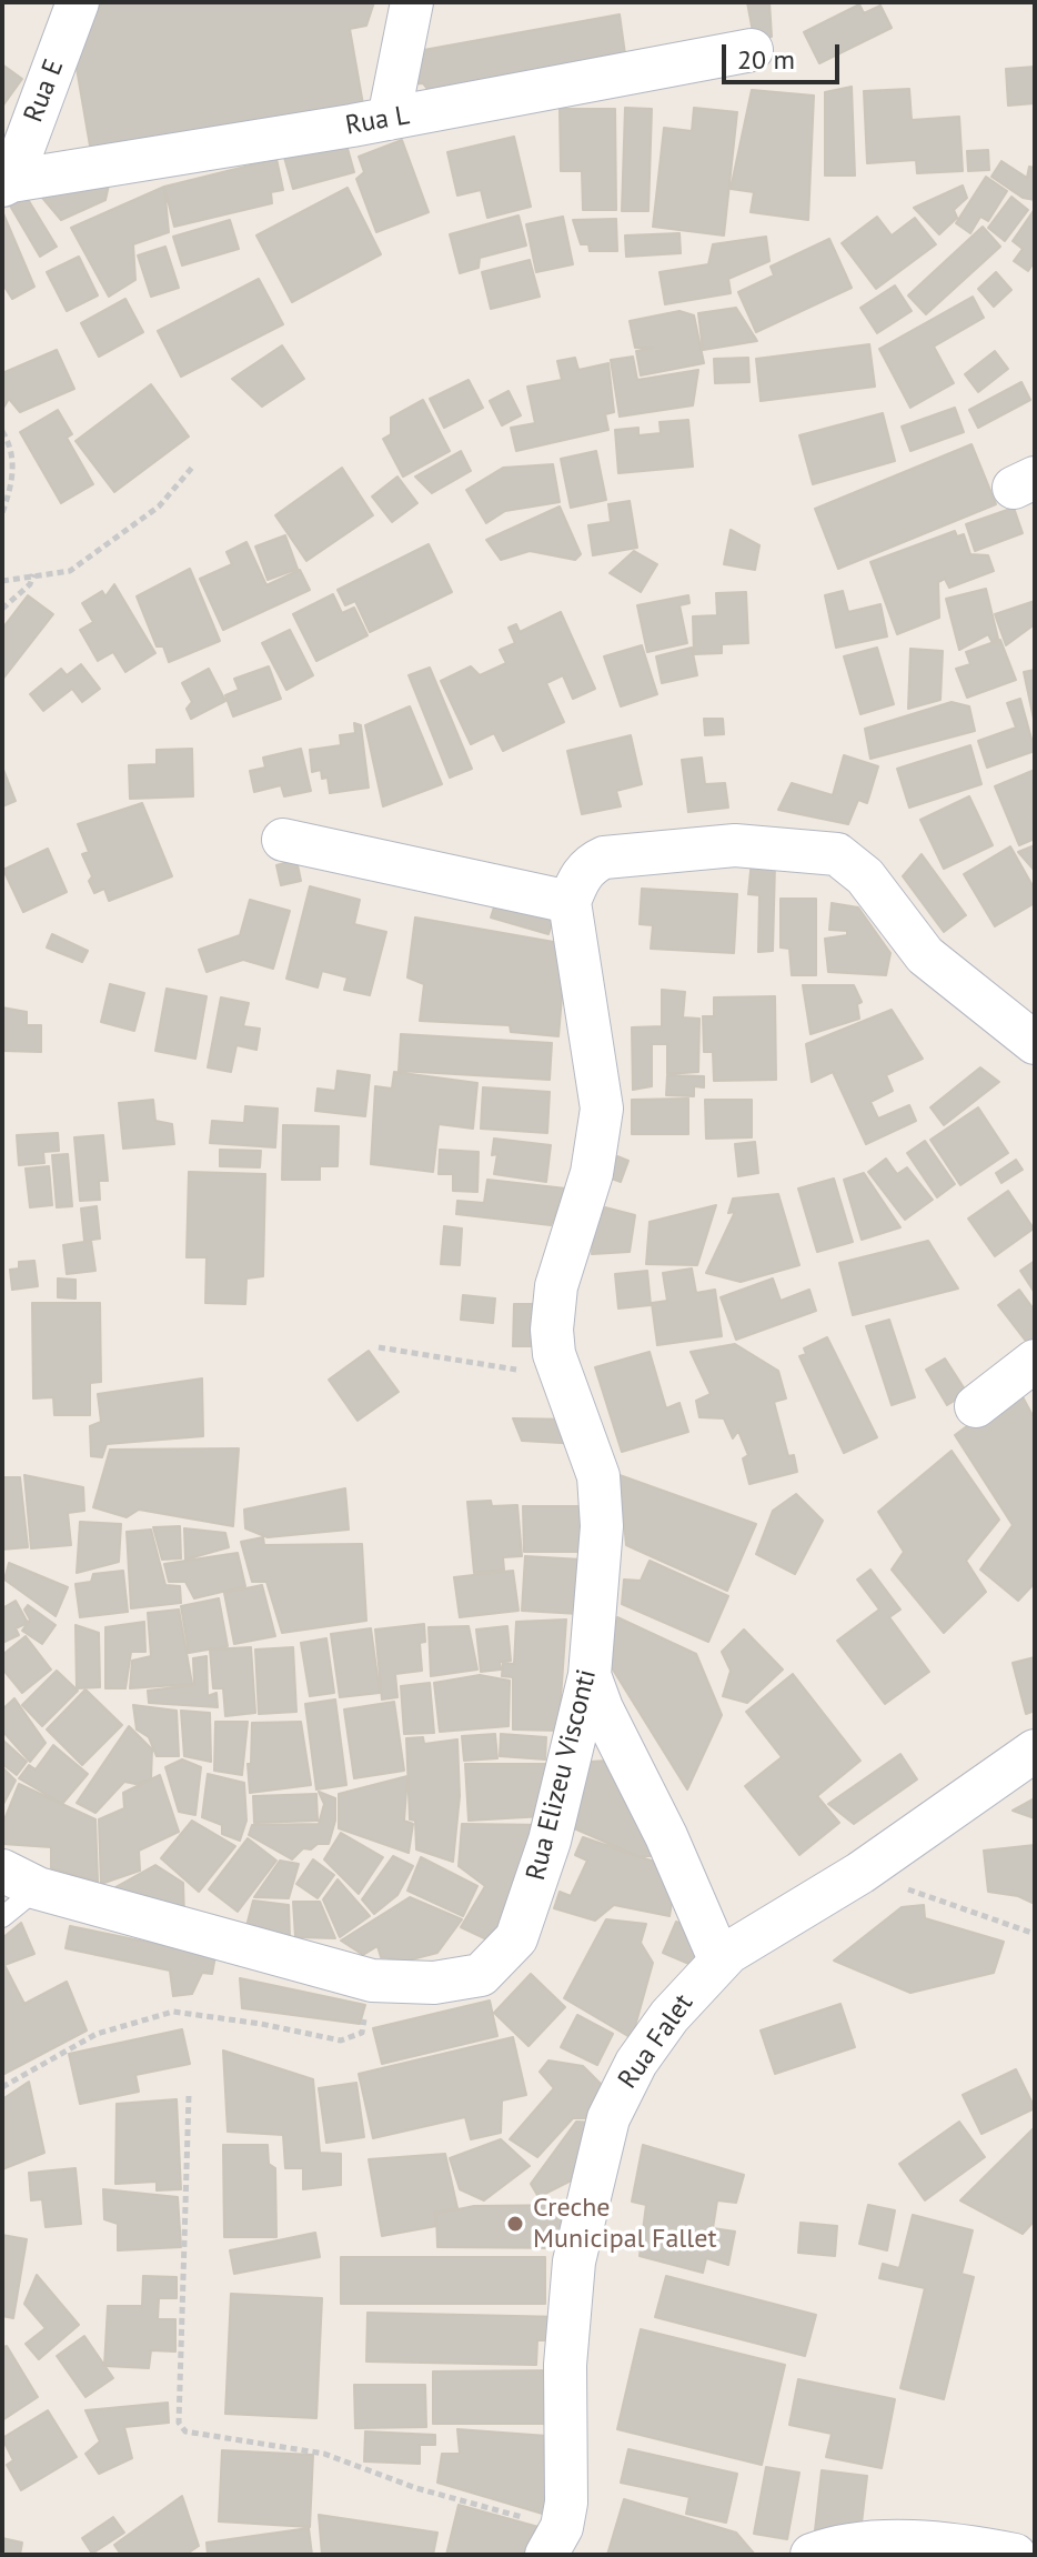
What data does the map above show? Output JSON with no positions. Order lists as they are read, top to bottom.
{
  "streets": {
    "street": [
      "Rua E",
      "Rua L",
      "Rua Elizeu Visconti",
      "Rua Falet"
    ]
  },
  "crossings": [
    ["Rua E", "Rua L"]
  ],
  "places": ["Creche Municipal Fallet"],
  "scale_bar": "20 m"
}
